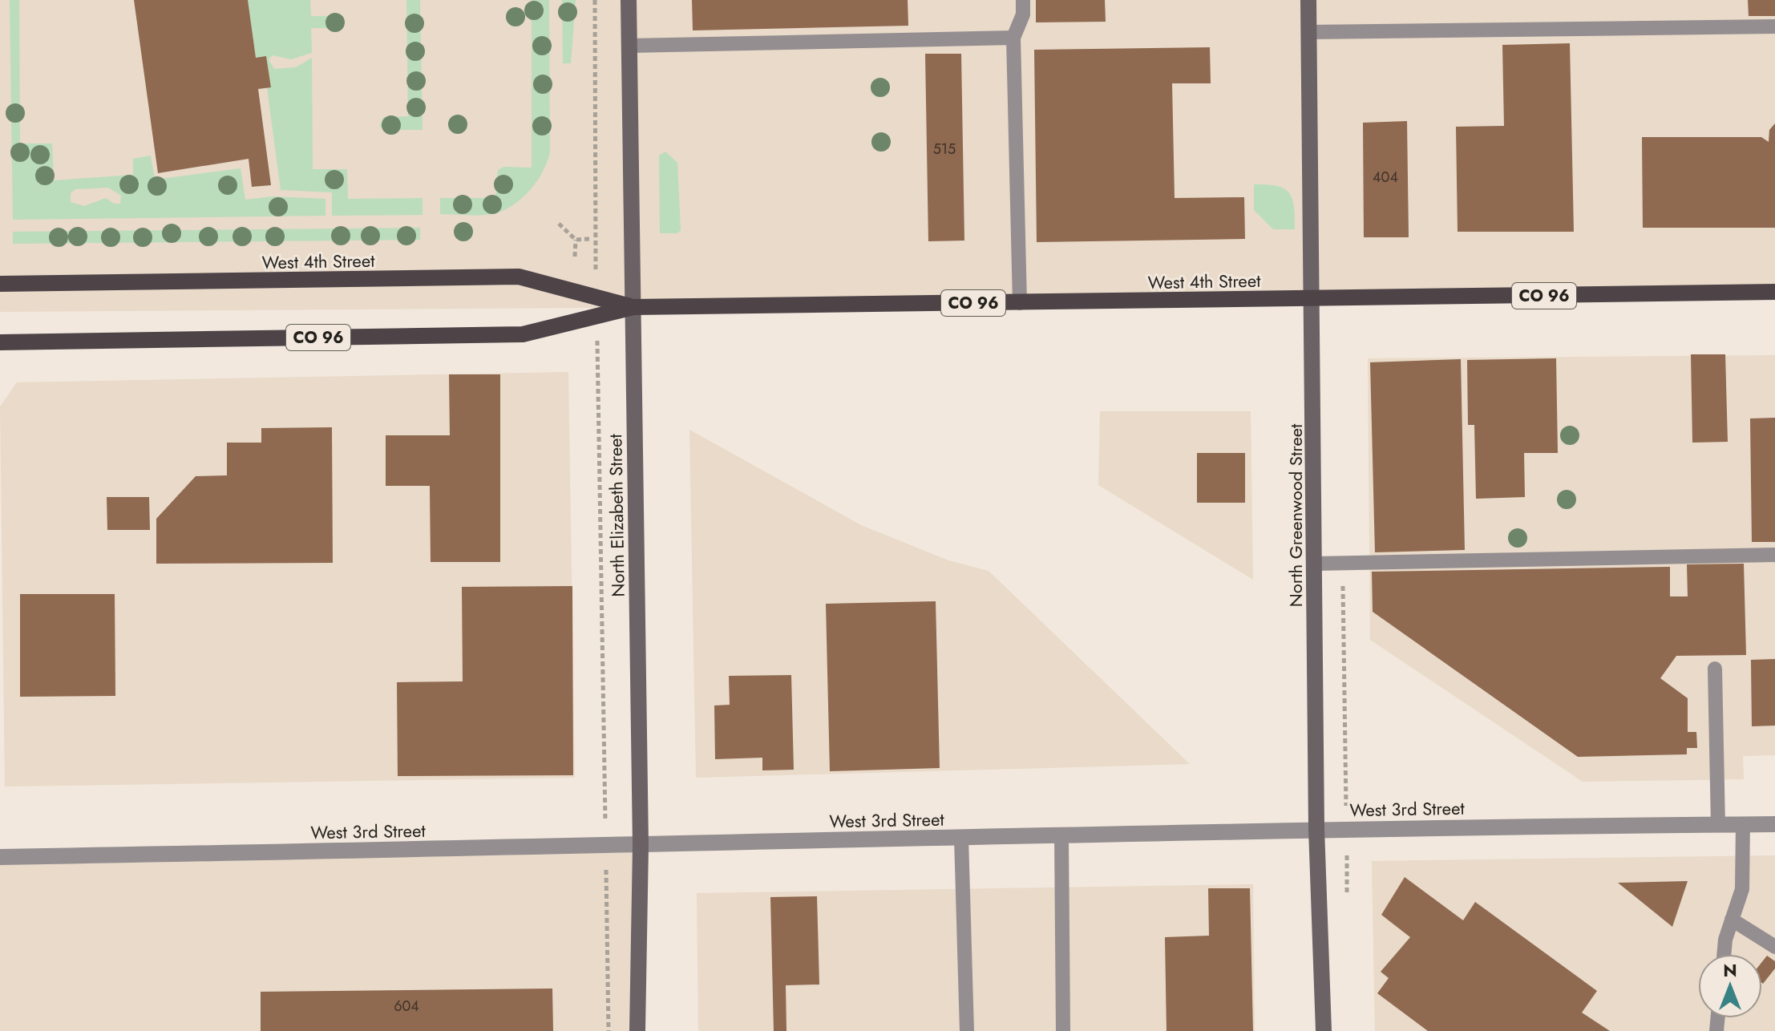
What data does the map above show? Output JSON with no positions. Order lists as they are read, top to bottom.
{
  "streets": {
    "main road": [
      "West 4th Street",
      "CO 96",
      "North Elizabeth Street",
      "North Greenwood Street"
    ],
    "street": ["West 3rd Street"]
  },
  "crossings": [
    ["West 4th Street", "North Elizabeth Street"],
    ["West 4th Street", "North Greenwood Street"],
    ["North Elizabeth Street", "West 3rd Street"],
    ["North Greenwood Street", "West 3rd Street"]
  ],
  "house_numbers": ["515", "404", "604"],
  "north": "top"
}
